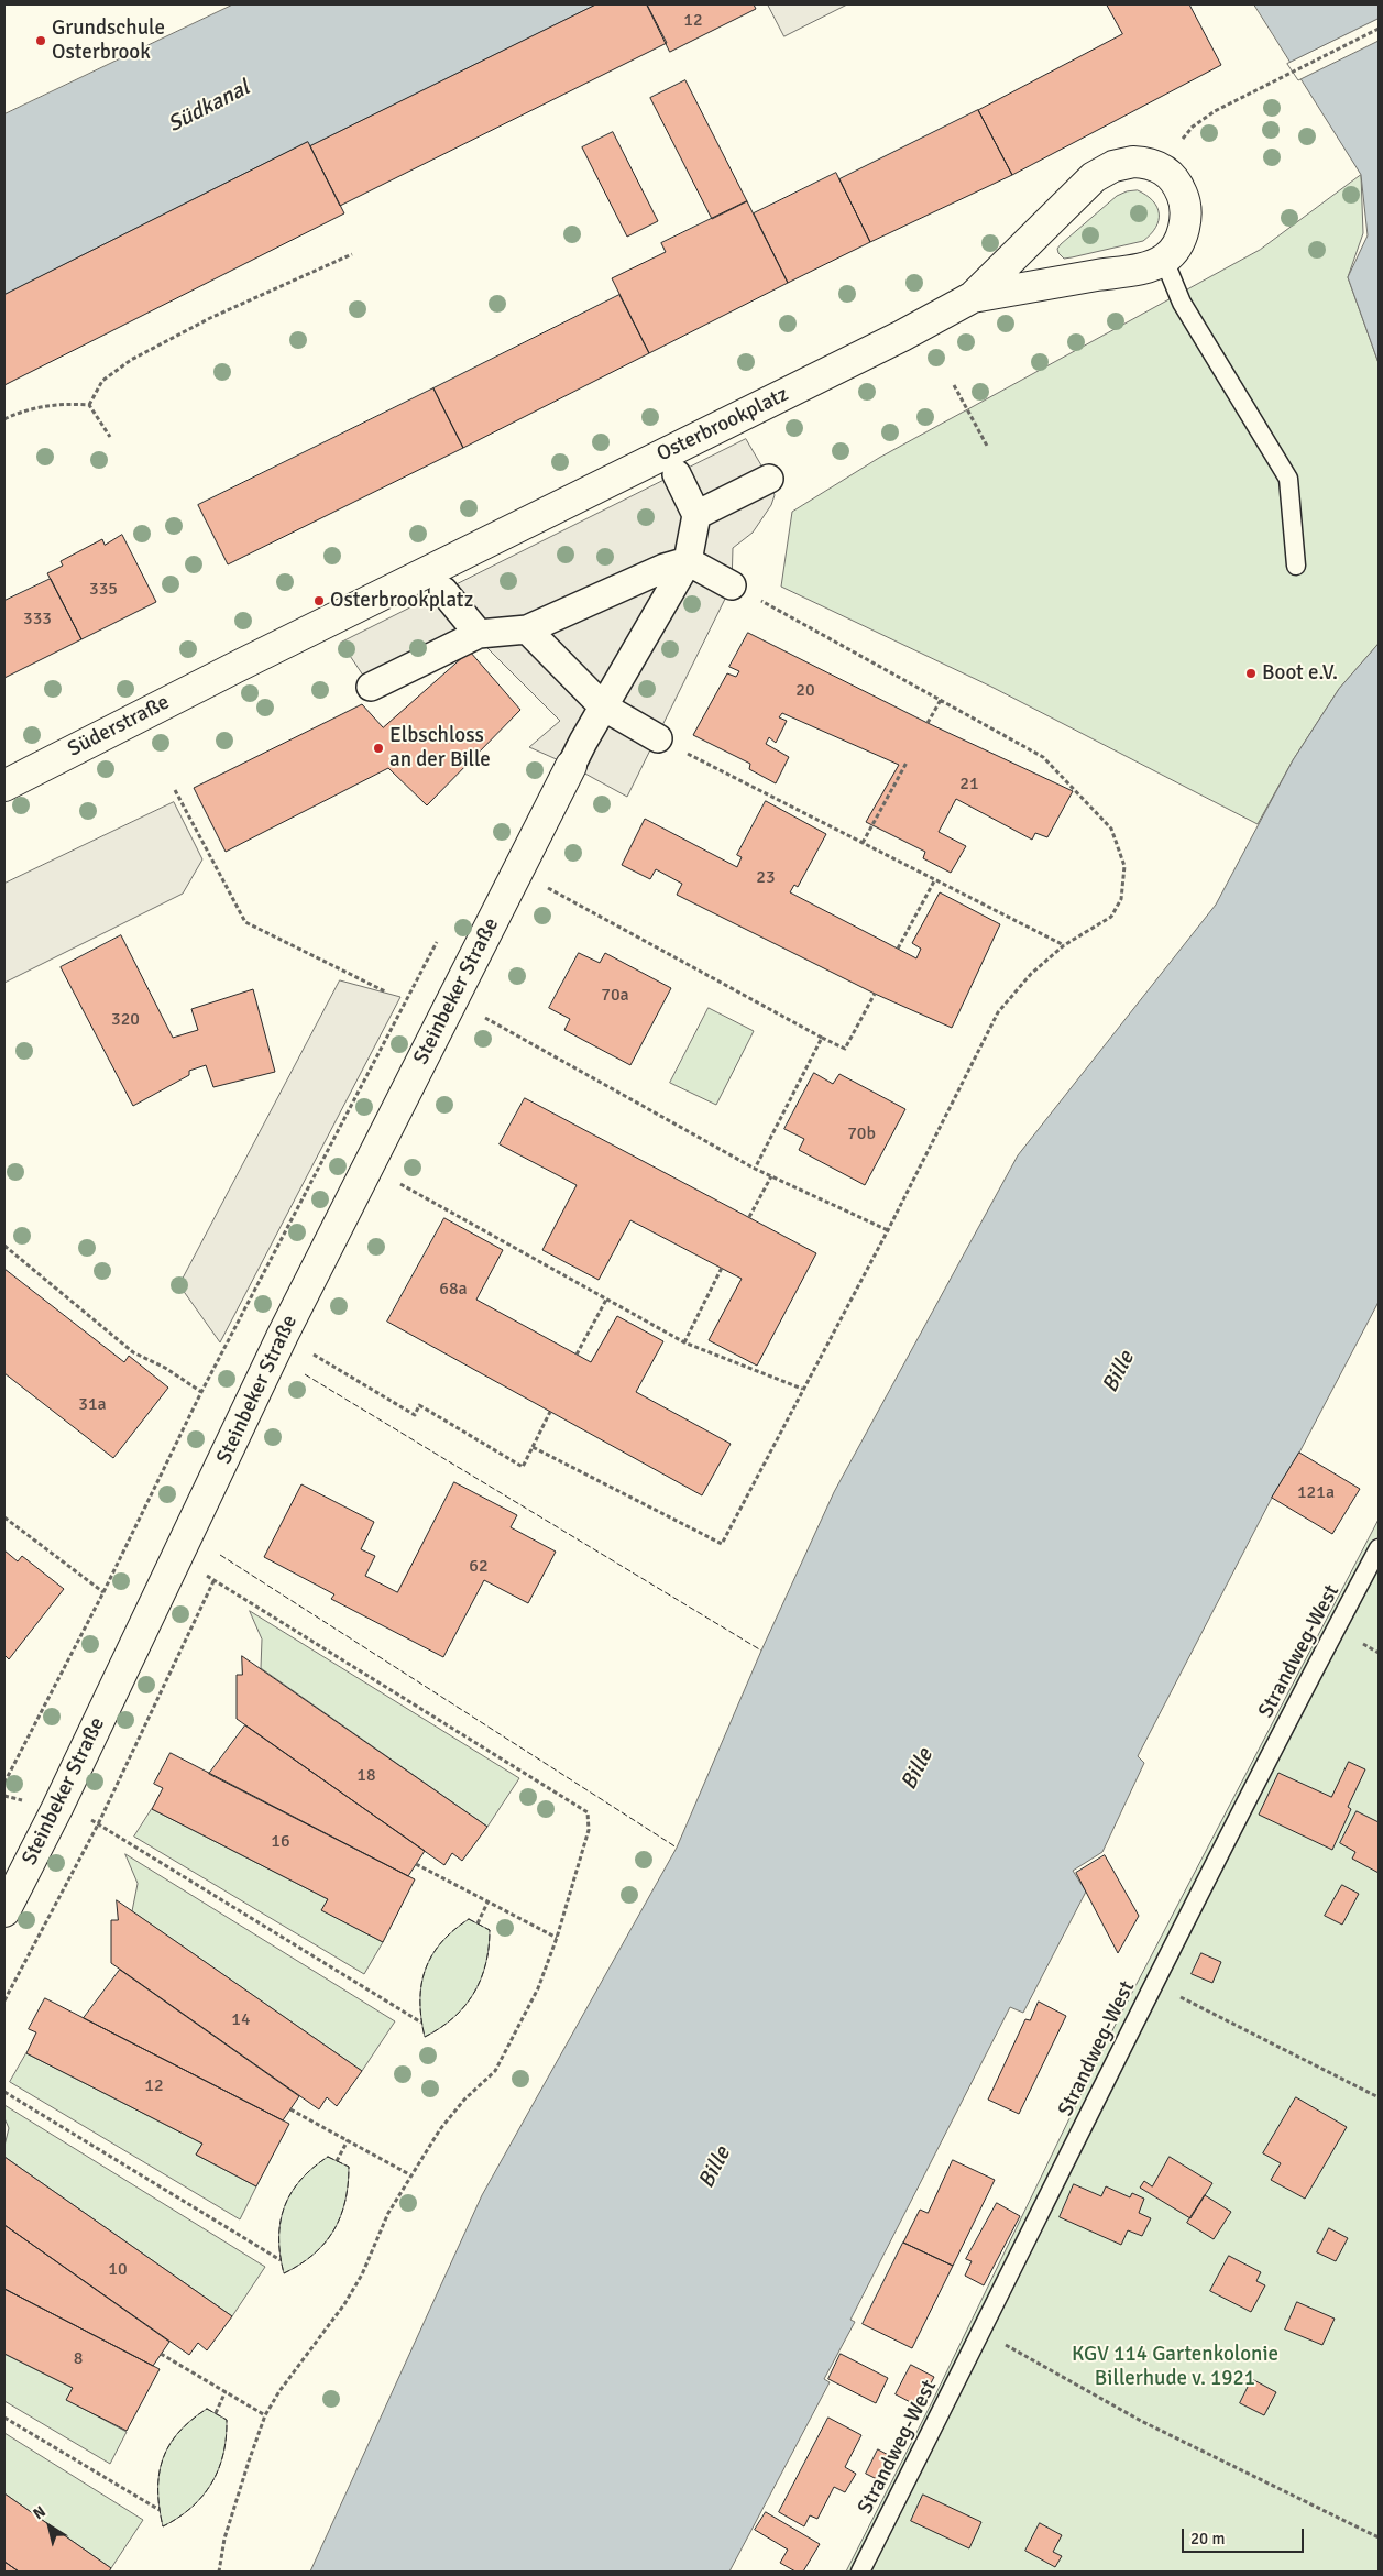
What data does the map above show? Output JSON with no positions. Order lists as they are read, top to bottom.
{
  "streets": {
    "street": ["Osterbrookplatz", "Süderstraße", "Steinbeker Straße"],
    "lane": ["Strandweg-West"]
  },
  "crossings": [
    ["Osterbrookplatz", "Süderstraße"]
  ],
  "water": ["Südkanal", "Bille"],
  "parks": ["KGV 114 Gartenkolonie Billerhude v. 1921"],
  "places": [
    "Grundschule Osterbrook",
    "Osterbrookplatz",
    "Boot e.V.",
    "Elbschloss an der Bille"
  ],
  "house_numbers": [
    "12",
    "335",
    "333",
    "20",
    "21",
    "23",
    "70a",
    "320",
    "70b",
    "68a",
    "31a",
    "121a",
    "62",
    "18",
    "16",
    "14",
    "12",
    "10",
    "8"
  ],
  "scale_bar": "20 m",
  "north": "top left"
}
